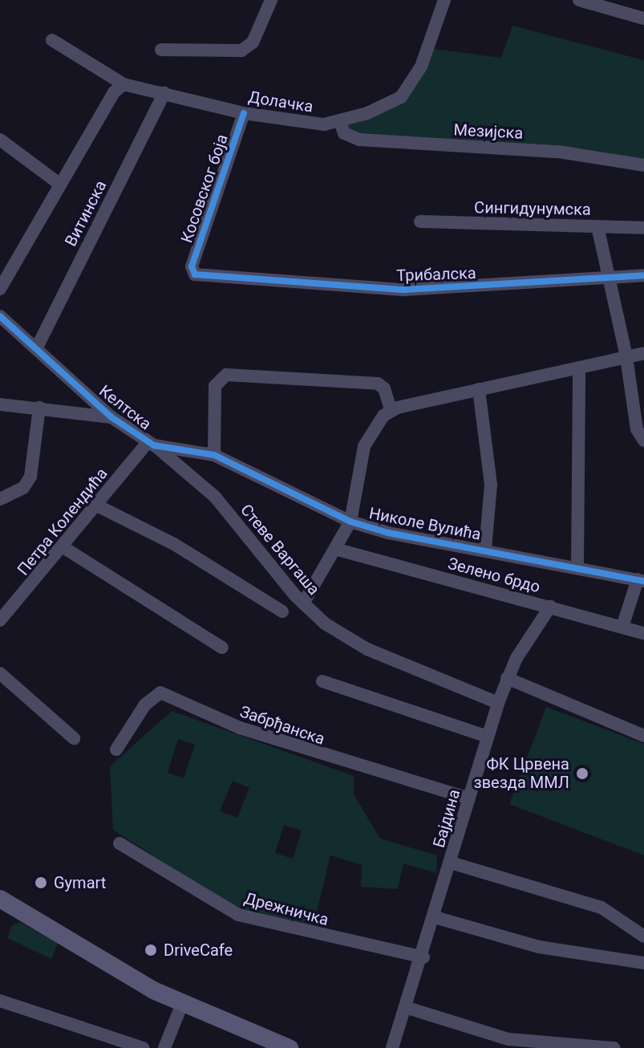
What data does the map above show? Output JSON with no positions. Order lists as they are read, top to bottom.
{
  "streets": {
    "street": [
      "Долачка",
      "Мезијска",
      "Косовског боја",
      "Сингидунумска",
      "Витинска",
      "Трибалска",
      "Келтска",
      "Петра Колендића",
      "Николе Вулића",
      "Стеве Варгаша",
      "Зелено брдо",
      "Забрђанска",
      "Бајдина",
      "Дрежничка"
    ]
  },
  "crossings": [
    ["Долачка", "Мезијска"],
    ["Долачка", "Косовског боја"],
    ["Долачка", "Витинска"],
    ["Косовског боја", "Трибалска"],
    ["Витинска", "Келтска"],
    ["Келтска", "Петра Колендића"],
    ["Келтска", "Николе Вулића"],
    ["Келтска", "Стеве Варгаша"],
    ["Петра Колендића", "Стеве Варгаша"],
    ["Стеве Варгаша", "Бајдина"],
    ["Зелено брдо", "Бајдина"],
    ["Забрђанска", "Бајдина"],
    ["Бајдина", "Дрежничка"]
  ],
  "places": ["ФК Црвена звезда ММЛ", "Gymart", "DriveCafe"]
}
